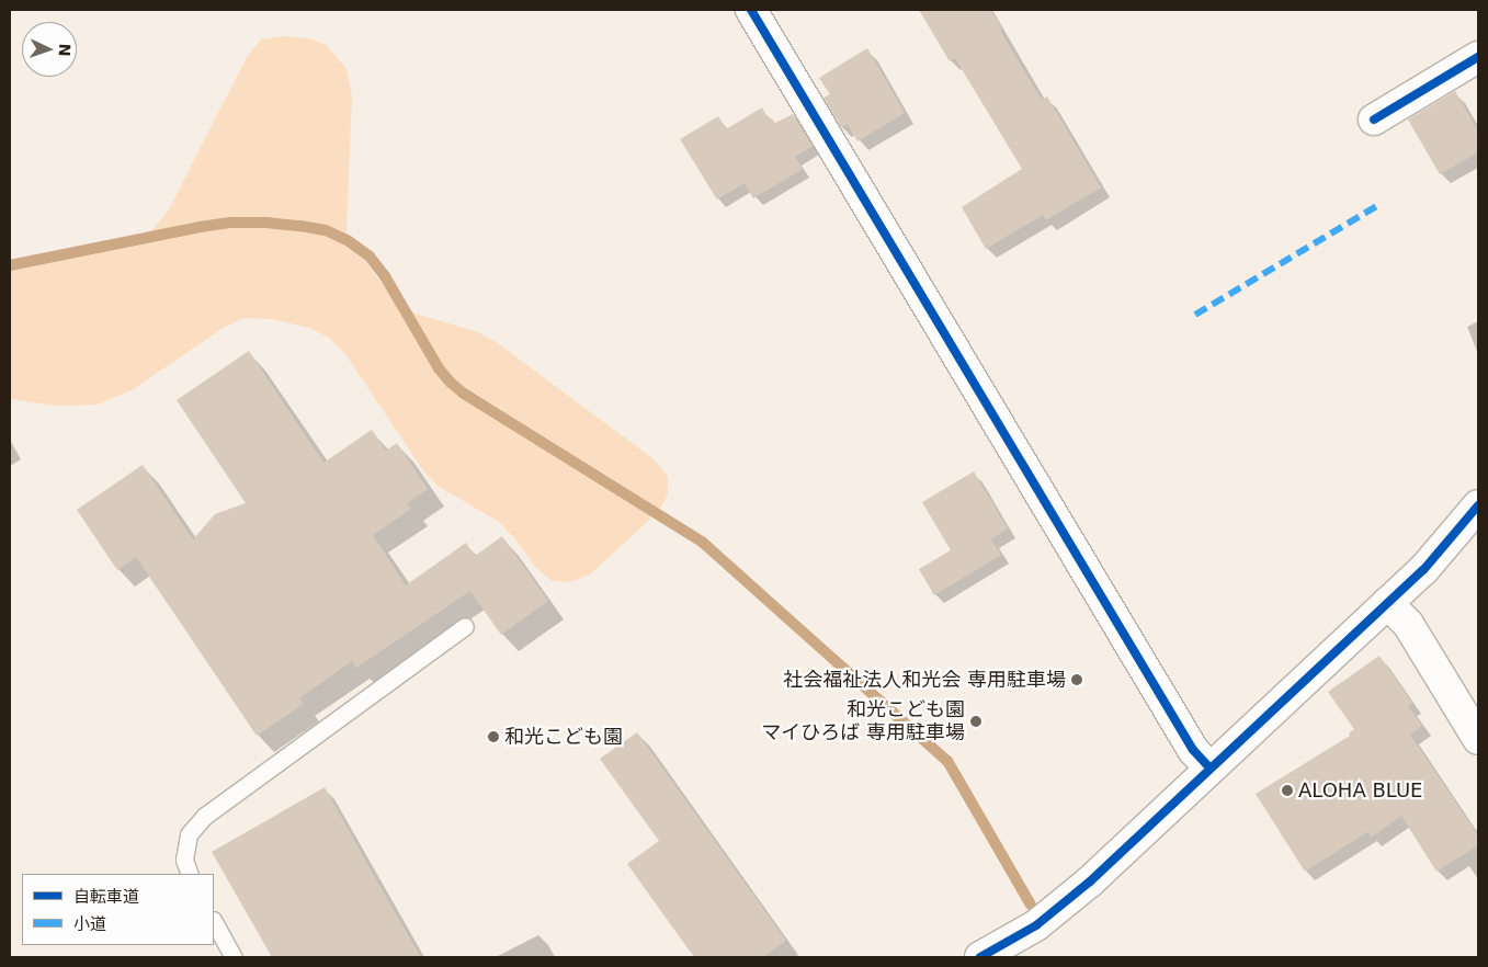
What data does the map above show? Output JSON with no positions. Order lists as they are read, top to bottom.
{
  "places": [
    "社会福祉法人和光会 専用駐車場",
    "和光こども園 マイひろば 専用駐車場",
    "和光こども園",
    "ALOHA BLUE"
  ],
  "legend": ["自転車道", "小道"],
  "north": "right"
}
